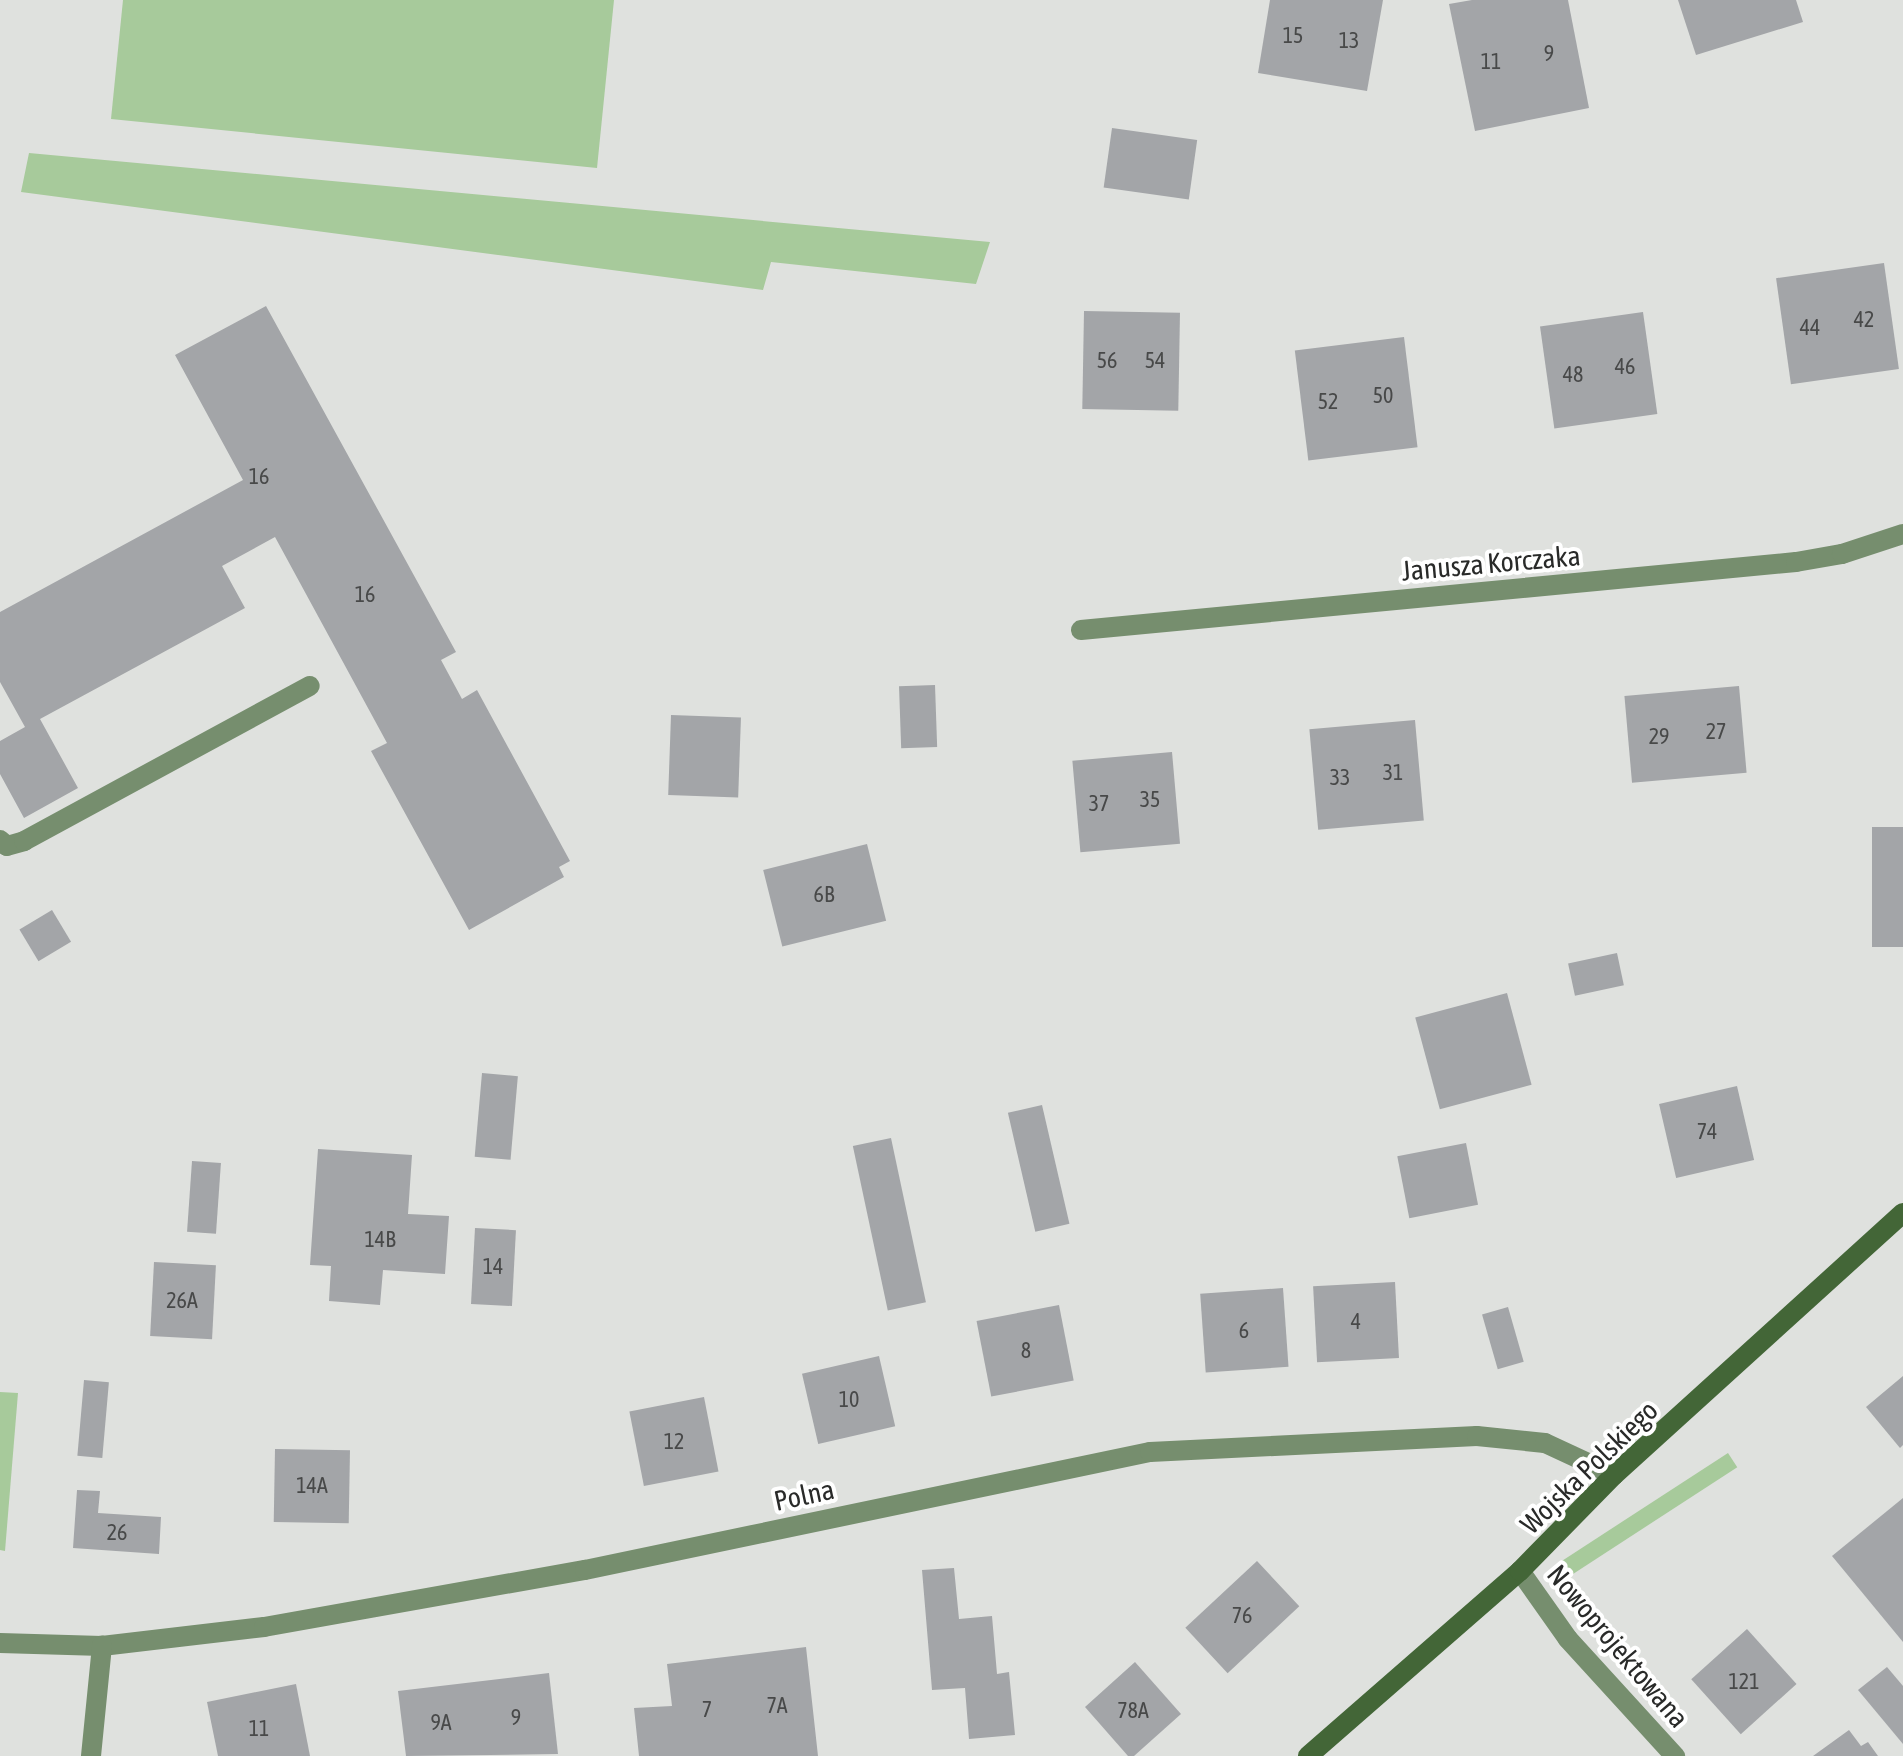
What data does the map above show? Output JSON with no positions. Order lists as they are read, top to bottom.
{
  "streets": {
    "main road": ["Wojska Polskiego"],
    "street": ["Janusza Korczaka", "Polna", "Nowoprojektowana"]
  },
  "crossings": [
    ["Wojska Polskiego", "Polna"],
    ["Wojska Polskiego", "Nowoprojektowana"]
  ],
  "house_numbers": [
    "15",
    "13",
    "9",
    "11",
    "42",
    "44",
    "56",
    "54",
    "46",
    "48",
    "50",
    "52",
    "16",
    "16",
    "27",
    "29",
    "31",
    "33",
    "35",
    "37",
    "6B",
    "74",
    "14B",
    "14",
    "26A",
    "4",
    "6",
    "8",
    "10",
    "12",
    "14A",
    "26",
    "76",
    "121",
    "7A",
    "7",
    "78A",
    "9",
    "9A",
    "11"
  ]
}
